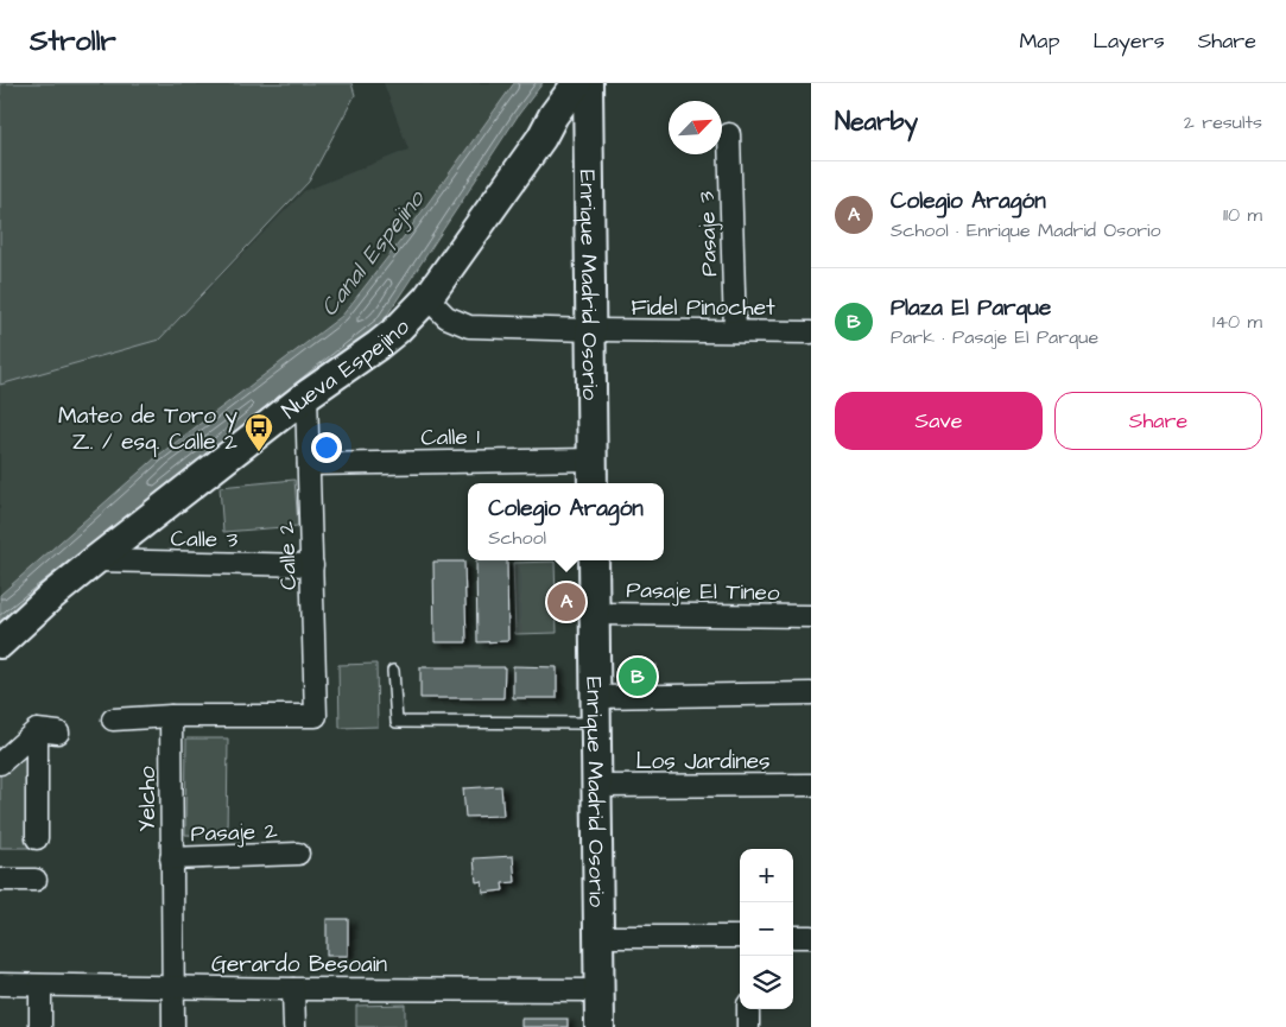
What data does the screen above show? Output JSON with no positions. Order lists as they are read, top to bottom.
{
  "streets": {
    "street": [
      "Pasaje 3",
      "Enrique Madrid Osorio",
      "Fidel Pinochet",
      "Nueva Espejino",
      "Calle 1",
      "Calle 3",
      "Calle 2",
      "Pasaje El Tineo",
      "Los Jardines",
      "Yelcho",
      "Pasaje 2",
      "Gerardo Besoain"
    ]
  },
  "crossings": [
    ["Pasaje 3", "Fidel Pinochet"],
    ["Enrique Madrid Osorio", "Fidel Pinochet"],
    ["Enrique Madrid Osorio", "Nueva Espejino"],
    ["Enrique Madrid Osorio", "Calle 1"],
    ["Enrique Madrid Osorio", "Pasaje El Tineo"],
    ["Enrique Madrid Osorio", "Los Jardines"],
    ["Enrique Madrid Osorio", "Gerardo Besoain"],
    ["Fidel Pinochet", "Nueva Espejino"],
    ["Nueva Espejino", "Calle 3"],
    ["Nueva Espejino", "Calle 2"],
    ["Calle 1", "Calle 2"],
    ["Calle 3", "Calle 2"],
    ["Calle 2", "Yelcho"],
    ["Yelcho", "Pasaje 2"],
    ["Yelcho", "Gerardo Besoain"]
  ],
  "water": ["Canal Espejino"],
  "places": {
    "bus stop": ["Mateo de Toro y Z. / esq. Calle 2"]
  },
  "north": "top right",
  "page": {
    "header": "Strollr",
    "nav": ["Map", "Layers", "Share"],
    "heading": ["Nearby", "2 results"],
    "list": [
      {
        "mark": "A",
        "name": "Colegio Aragón",
        "note": "School · Enrique Madrid Osorio",
        "value": "110 m"
      },
      {
        "mark": "B",
        "name": "Plaza El Parque",
        "note": "Park · Pasaje El Parque",
        "value": "140 m"
      }
    ],
    "buttons": ["Save", "Share"],
    "popup": ["Colegio Aragón", "School"],
    "pins": ["A", "B"],
    "map_buttons": ["+", "−"]
  }
}
